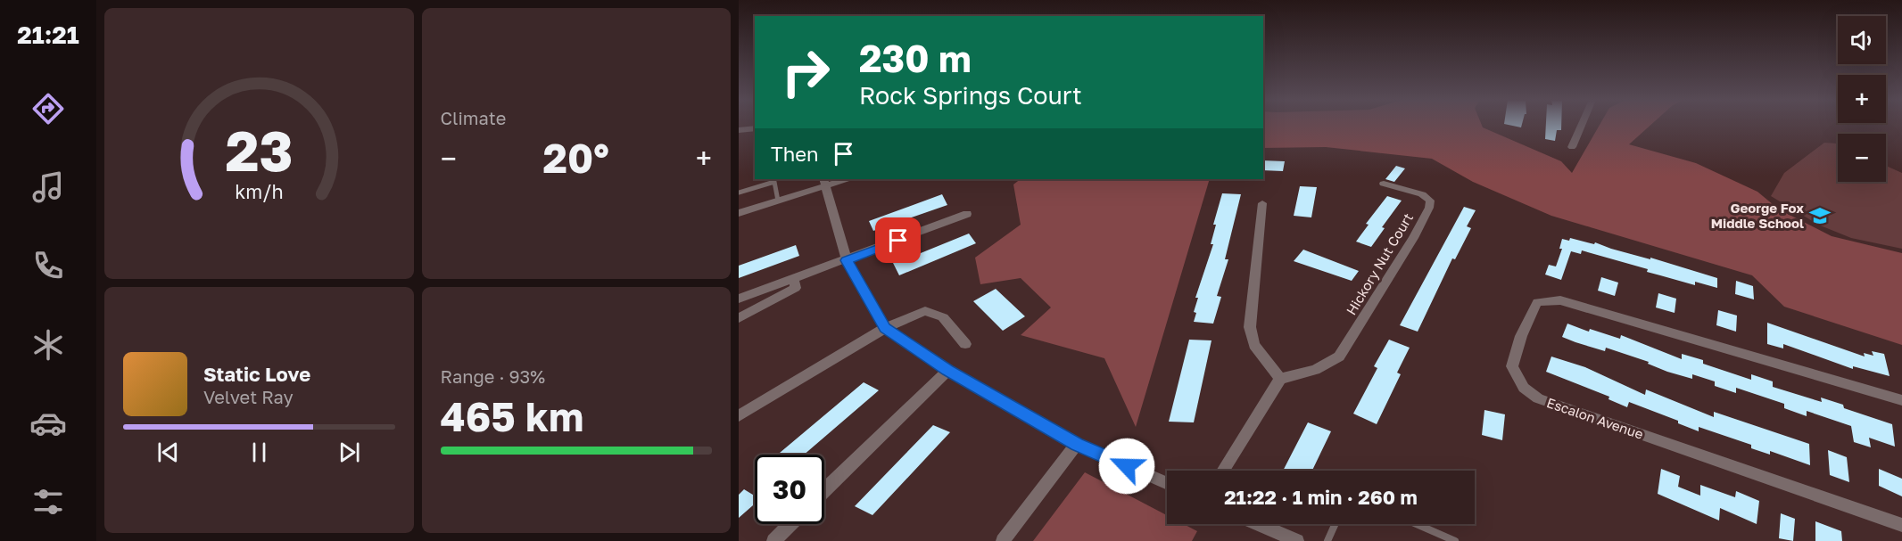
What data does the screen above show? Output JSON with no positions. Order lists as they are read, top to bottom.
{
  "streets": {
    "street": ["Hickory Nut Court", "Escalon Avenue"]
  },
  "places": {
    "school or university": ["George Fox Middle School"]
  },
  "page": {
    "tabs": "21:21",
    "tile": [
      "Climate",
      ["Range · 93%", "465 km"]
    ],
    "map_buttons": ["+", "−"],
    "turn": ["230 m", "Rock Springs Court"],
    "then": "Then",
    "heat": ["−", "20°", "+"],
    "song": ["Static Love", "Velvet Ray"],
    "limit": "30",
    "trip": "21:22 · 1 min · 260 m",
    "gauge": ["23", "km/h"]
  }
}
